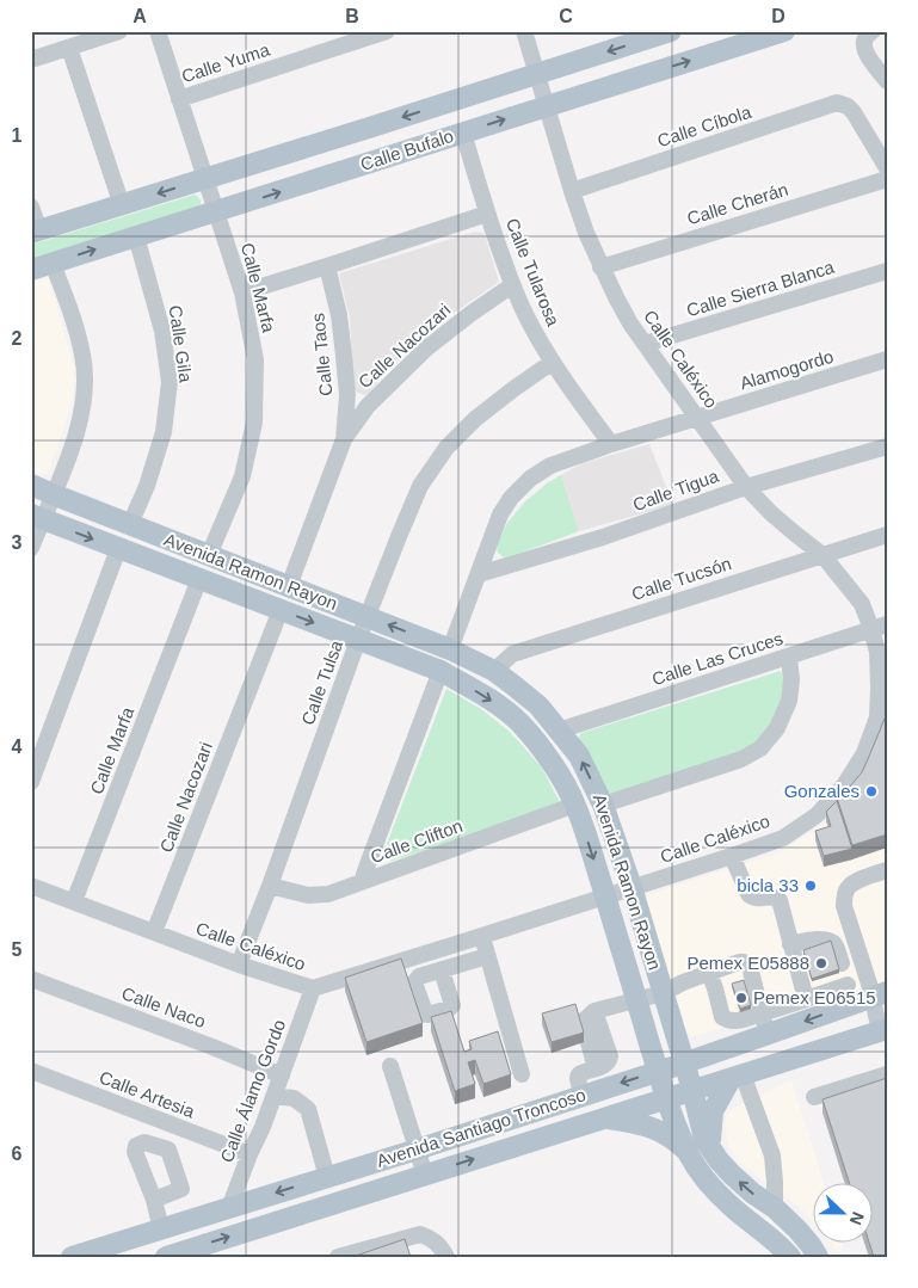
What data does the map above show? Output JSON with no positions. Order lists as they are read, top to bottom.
{
  "streets": {
    "main road": ["Calle Bufalo", "Avenida Ramon Rayon", "Avenida Santiago Troncoso"],
    "street": [
      "Calle Yuma",
      "Calle Cíbola",
      "Calle Cherán",
      "Calle Tularosa",
      "Calle Marfa",
      "Calle Sierra Blanca",
      "Calle Gila",
      "Calle Nacozari",
      "Calle Taos",
      "Calle Caléxico",
      "Alamogordo",
      "Calle Tigua",
      "Calle Tucsón",
      "Calle Las Cruces",
      "Calle Tulsa",
      "Calle Clifton",
      "Calle Naco",
      "Calle Álamo Gordo",
      "Calle Artesia"
    ]
  },
  "crossings": [
    ["Calle Yuma", "Calle Marfa"],
    ["Calle Cíbola", "Calle Caléxico"],
    ["Calle Bufalo", "Calle Tularosa"],
    ["Calle Bufalo", "Calle Marfa"],
    ["Calle Bufalo", "Calle Gila"],
    ["Calle Bufalo", "Calle Caléxico"],
    ["Calle Cherán", "Calle Caléxico"],
    ["Calle Tularosa", "Calle Nacozari"],
    ["Calle Tularosa", "Calle Tulsa"],
    ["Calle Marfa", "Calle Caléxico"],
    ["Calle Marfa", "Avenida Ramon Rayon"],
    ["Calle Sierra Blanca", "Calle Caléxico"],
    ["Calle Gila", "Avenida Ramon Rayon"],
    ["Calle Nacozari", "Calle Taos"],
    ["Calle Nacozari", "Calle Caléxico"],
    ["Calle Nacozari", "Avenida Ramon Rayon"],
    ["Calle Caléxico", "Alamogordo"],
    ["Calle Caléxico", "Calle Tigua"],
    ["Calle Caléxico", "Avenida Ramon Rayon"],
    ["Calle Caléxico", "Calle Tucsón"],
    ["Calle Caléxico", "Calle Las Cruces"],
    ["Calle Caléxico", "Calle Tulsa"],
    ["Calle Caléxico", "Calle Álamo Gordo"],
    ["Avenida Ramon Rayon", "Calle Tucsón"],
    ["Avenida Ramon Rayon", "Calle Las Cruces"],
    ["Avenida Ramon Rayon", "Calle Tulsa"],
    ["Avenida Ramon Rayon", "Calle Clifton"],
    ["Avenida Ramon Rayon", "Avenida Santiago Troncoso"],
    ["Calle Tulsa", "Calle Clifton"],
    ["Calle Naco", "Calle Álamo Gordo"],
    ["Calle Álamo Gordo", "Calle Artesia"],
    ["Calle Álamo Gordo", "Avenida Santiago Troncoso"]
  ],
  "places": [
    "Gonzales",
    "bicla 33",
    "Pemex E05888",
    "Pemex E06515"
  ],
  "north": "right",
  "grid": {
    "columns": [
      "A",
      "B",
      "C",
      "D"
    ],
    "rows": [
      "1",
      "2",
      "3",
      "4",
      "5",
      "6"
    ]
  }
}
